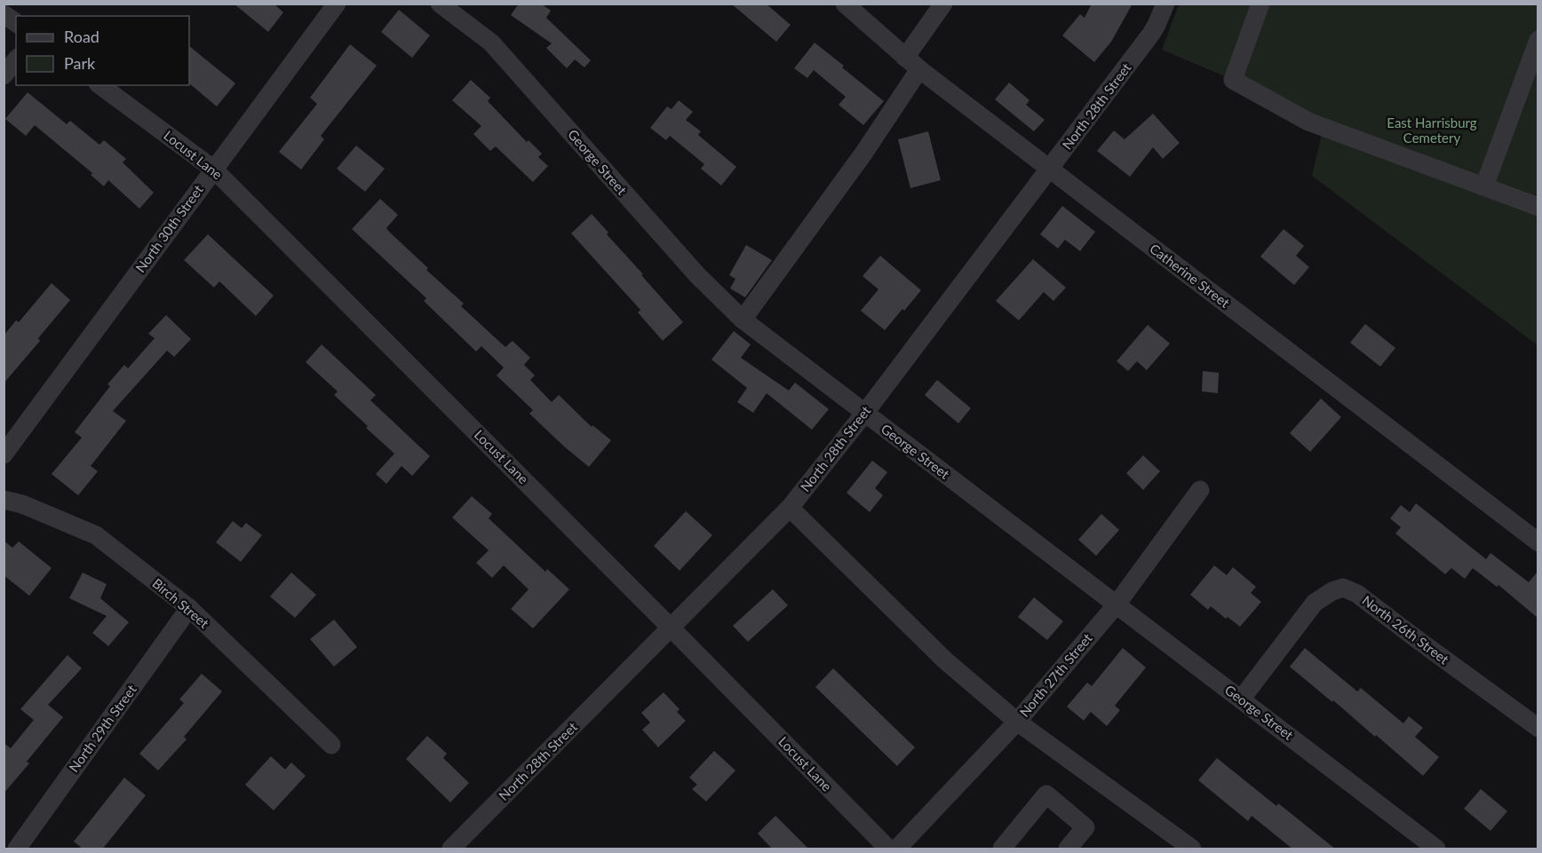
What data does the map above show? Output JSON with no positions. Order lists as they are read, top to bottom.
{
  "streets": {
    "street": [
      "North 28th Street",
      "Locust Lane",
      "George Street",
      "North 30th Street",
      "Catherine Street",
      "Birch Street",
      "North 26th Street",
      "North 27th Street",
      "North 29th Street"
    ]
  },
  "crossings": [
    ["North 28th Street", "Locust Lane"],
    ["North 28th Street", "George Street"],
    ["North 28th Street", "Catherine Street"],
    ["Locust Lane", "North 30th Street"],
    ["George Street", "North 26th Street"],
    ["George Street", "North 27th Street"],
    ["Birch Street", "North 29th Street"]
  ],
  "parks": ["East Harrisburg Cemetery"],
  "legend": ["Road", "Park"]
}
